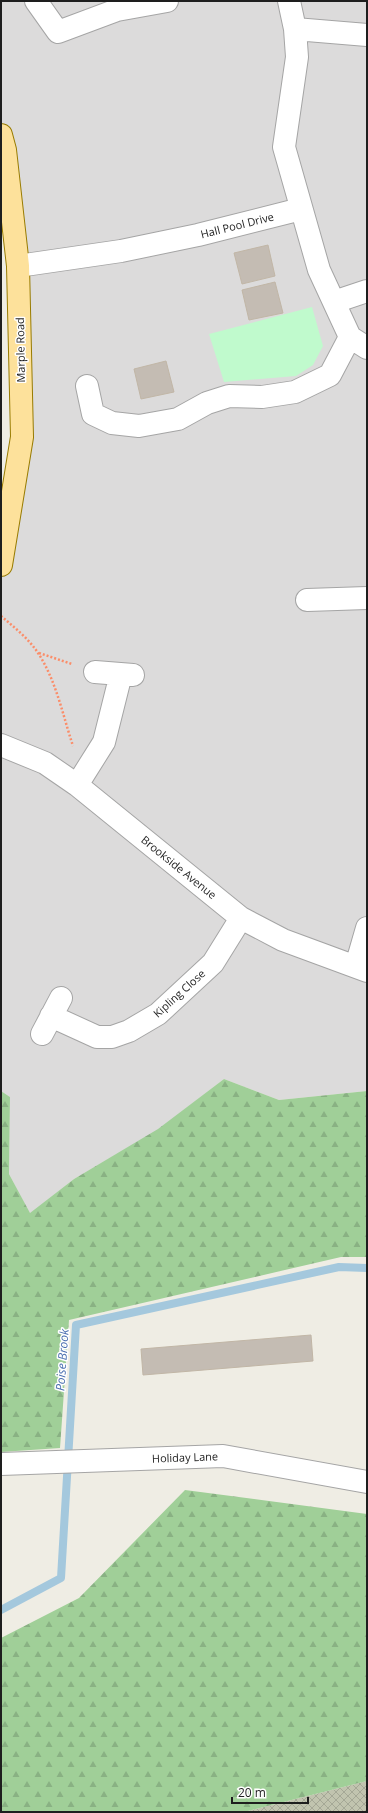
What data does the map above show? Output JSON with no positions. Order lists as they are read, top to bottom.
{
  "streets": {
    "main road": ["Marple Road"],
    "street": [
      "Hall Pool Drive",
      "Brookside Avenue",
      "Kipling Close",
      "Holiday Lane"
    ]
  },
  "crossings": [
    ["Hall Pool Drive", "Marple Road"],
    ["Brookside Avenue", "Kipling Close"]
  ],
  "water": ["Poise Brook"],
  "scale_bar": "20 m"
}
